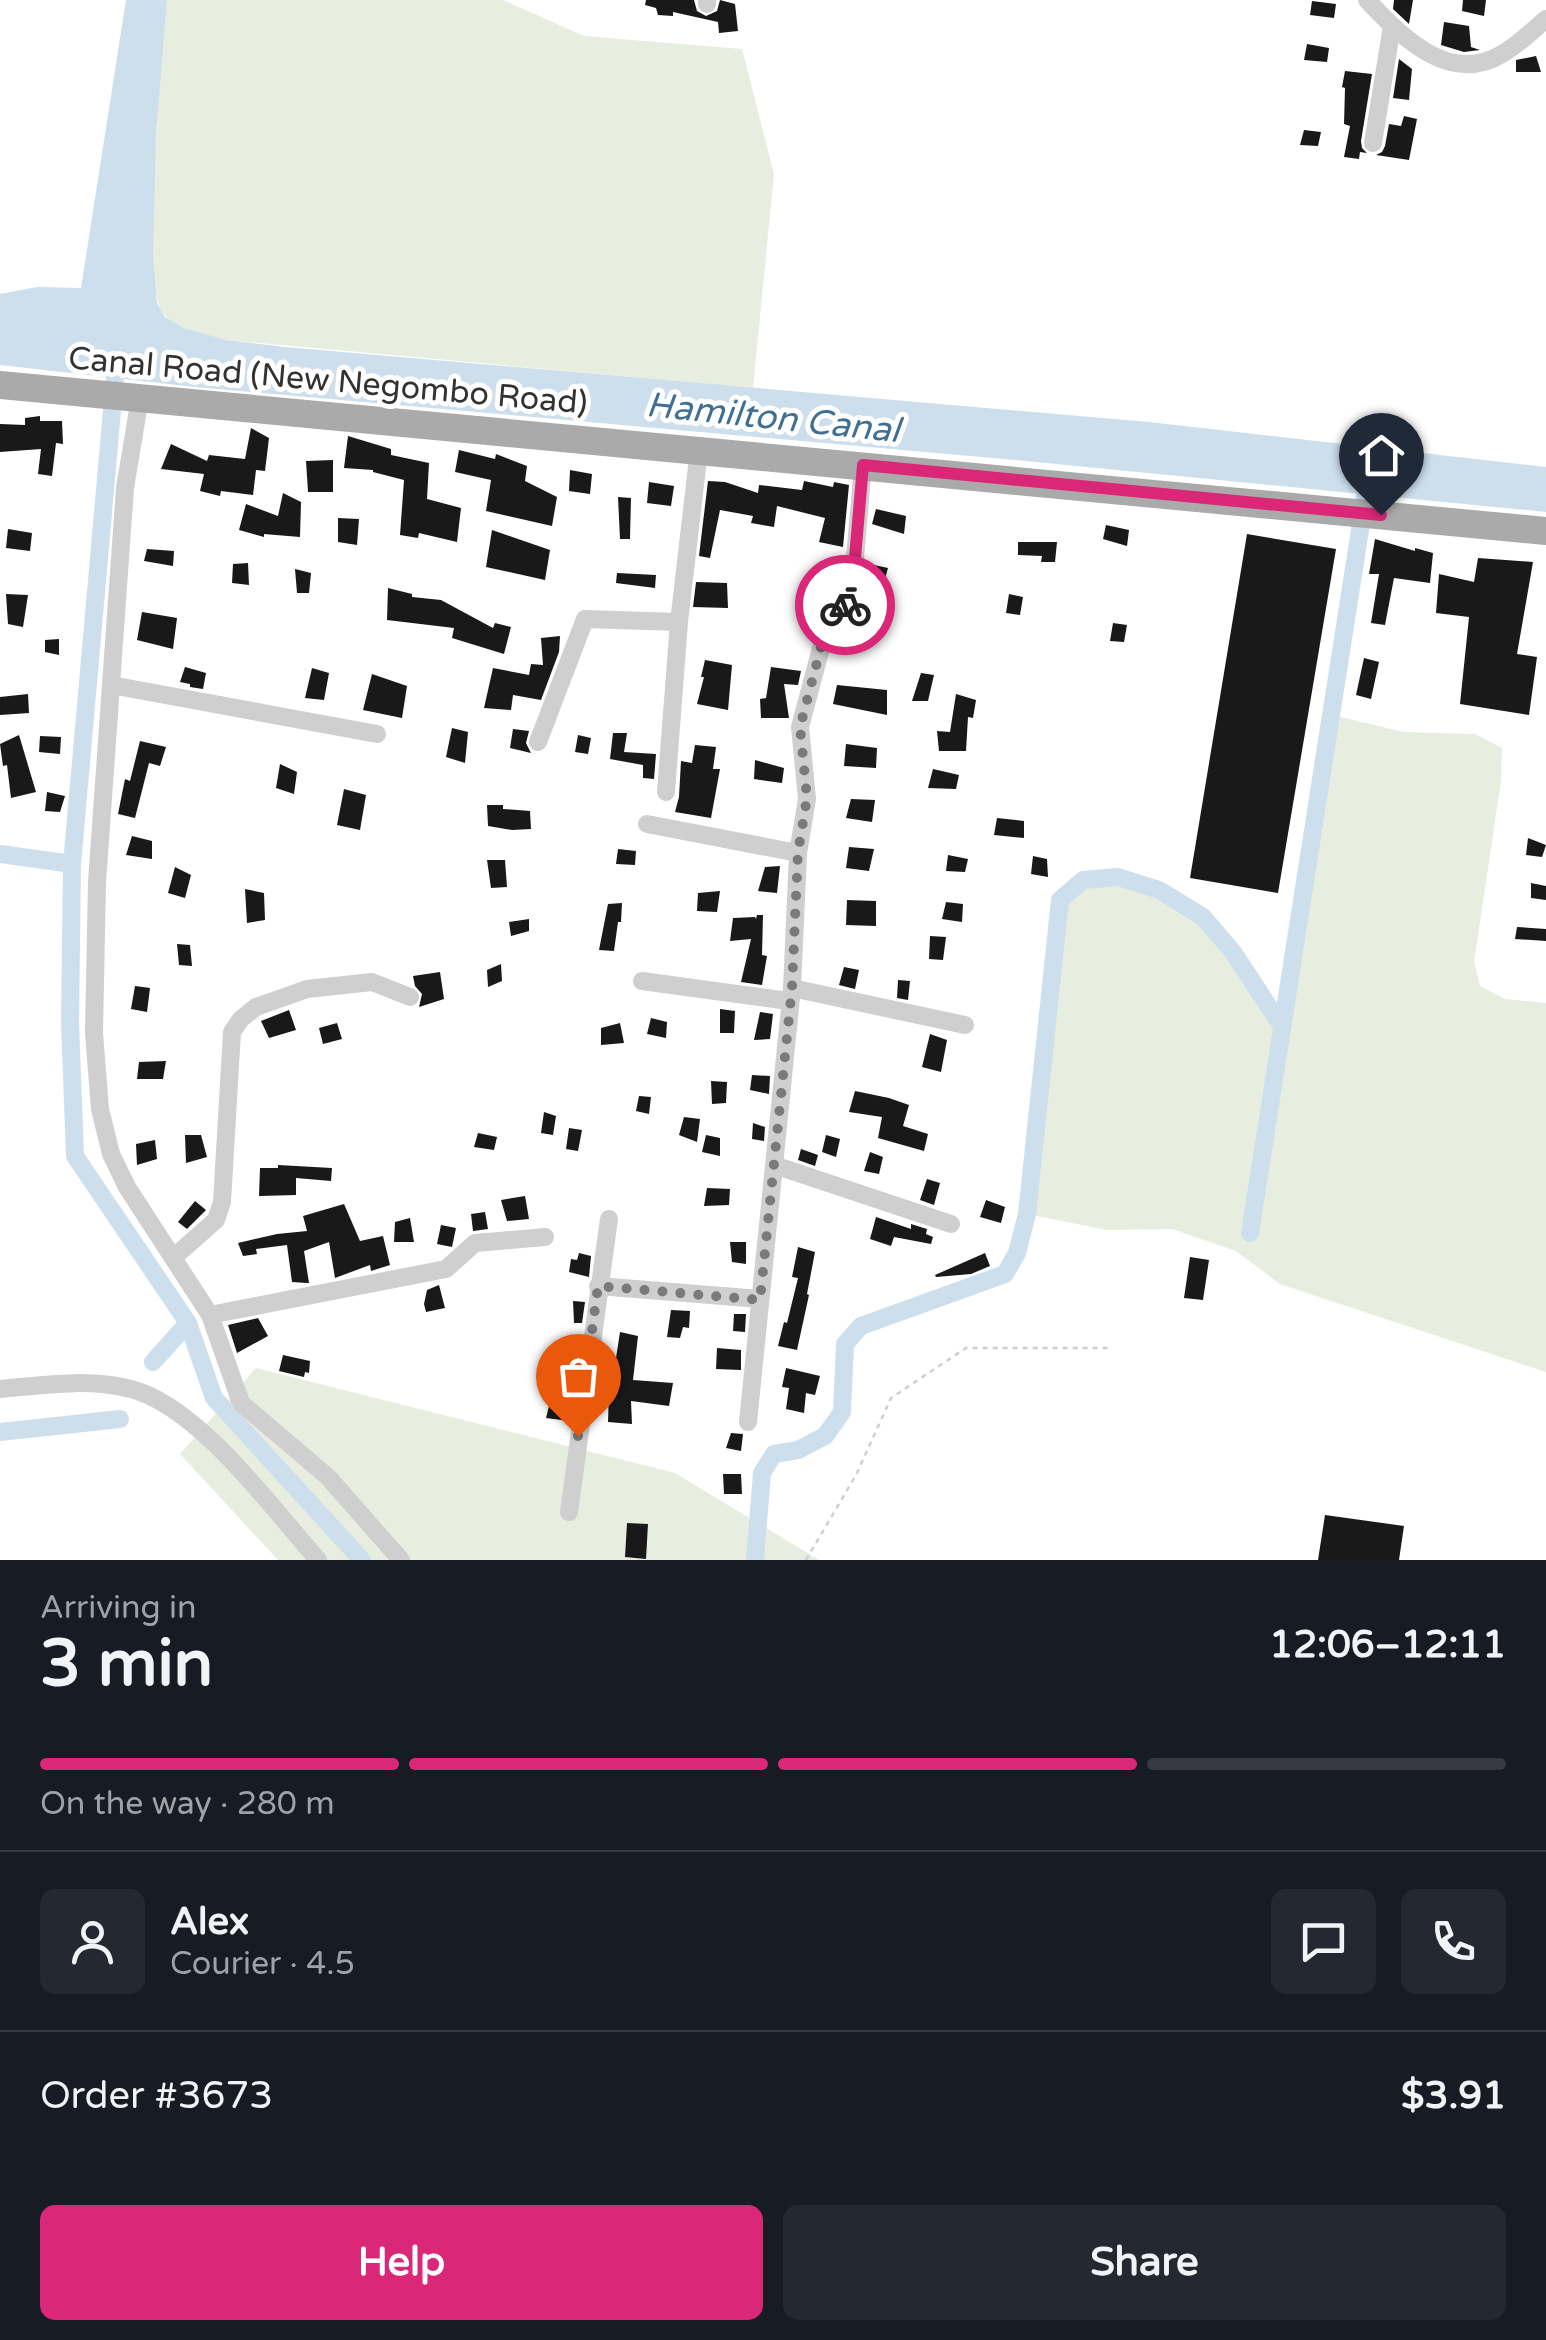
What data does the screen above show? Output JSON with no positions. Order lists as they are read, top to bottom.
{
  "streets": {
    "main road": ["Canal Road (New Negombo Road)"]
  },
  "water": ["Hamilton Canal"],
  "page": {
    "heading": ["3 min", "Arriving in", "12:06–12:11"],
    "panel": [
      "Alex",
      "Courier · 4.5",
      "Order #3673",
      "$3.91"
    ],
    "bar": "On the way · 280 m",
    "buttons": ["Help", "Share"]
  }
}
